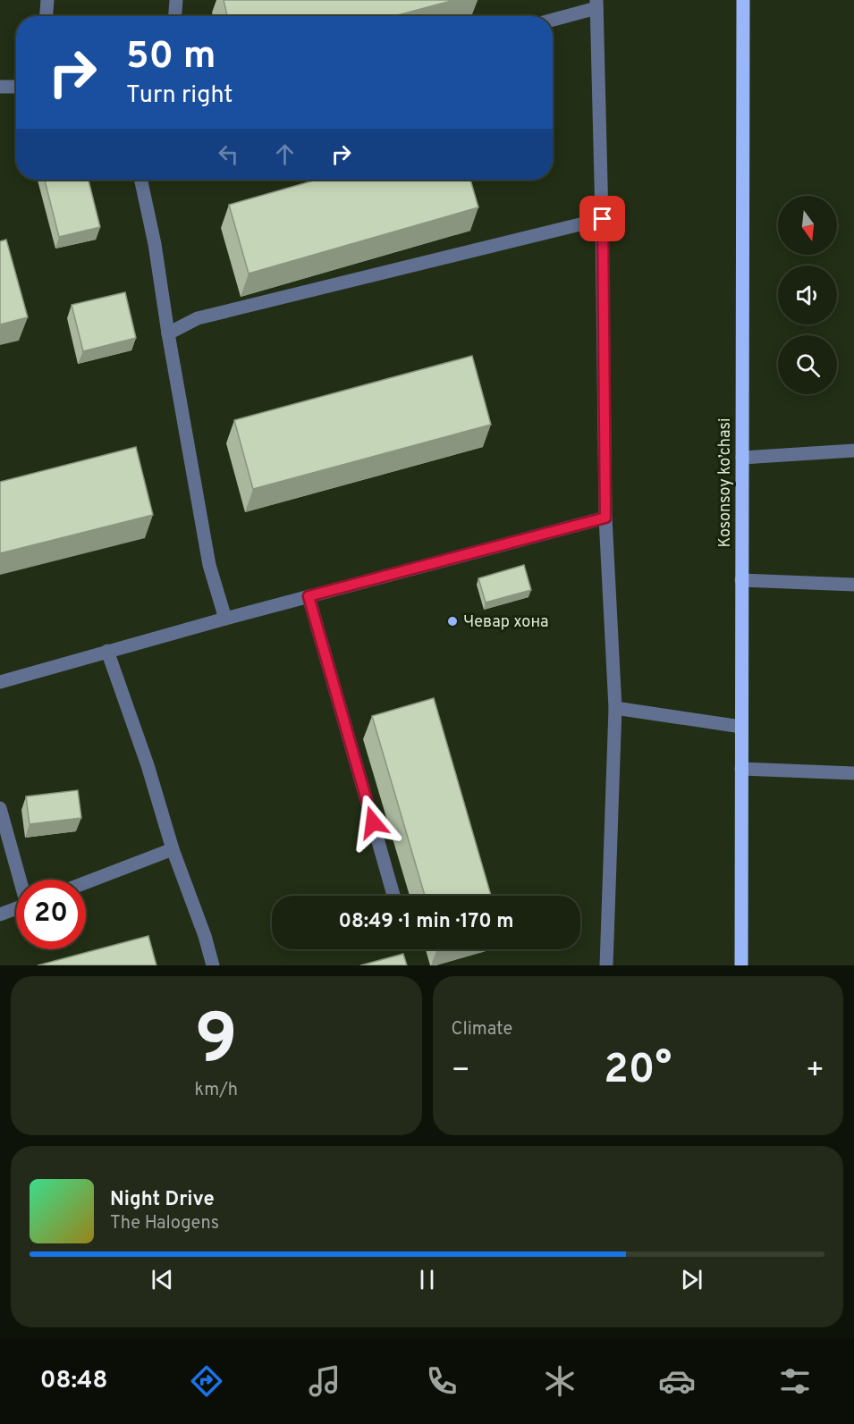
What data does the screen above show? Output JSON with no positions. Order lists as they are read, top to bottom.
{
  "streets": {
    "main road": ["Kosonsoy ko’chasi"]
  },
  "places": ["Чевар хона"],
  "north": "bottom",
  "page": {
    "turn": ["50 m", "Turn right"],
    "limit": "20",
    "trip": "08:49 · 1 min · 170 m",
    "tile": [
      ["9", "km/h"],
      "Climate"
    ],
    "heat": ["−", "20°", "+"],
    "song": ["Night Drive", "The Halogens"],
    "tabs": "08:48"
  }
}
